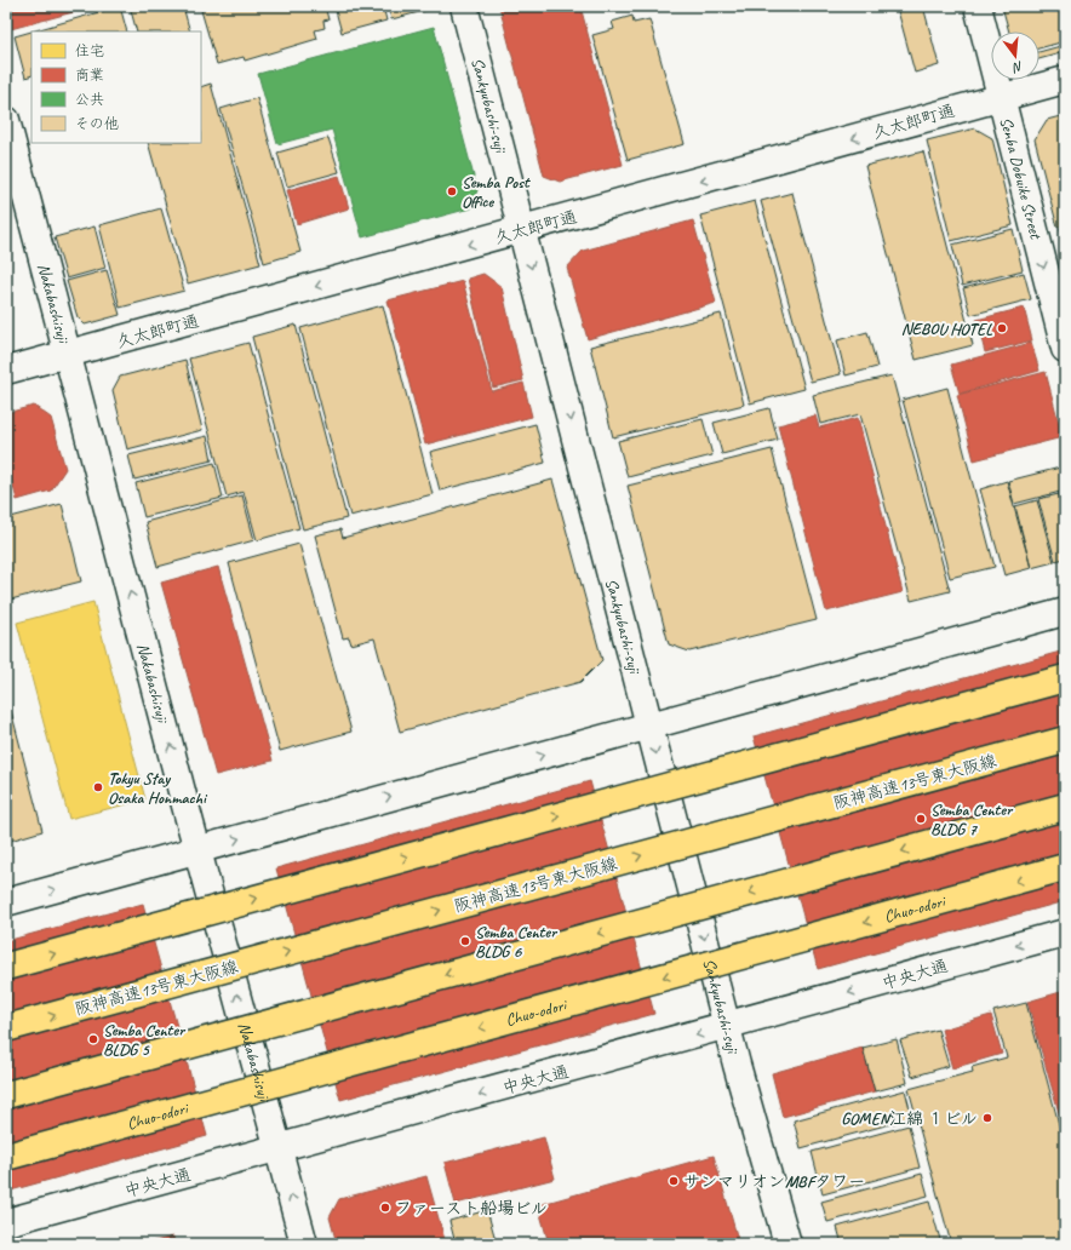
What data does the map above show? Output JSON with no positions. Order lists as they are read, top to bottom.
{
  "streets": {
    "main road": ["阪神高速13号東大阪線", "Chuo-odori"],
    "street": [
      "Sankyubashi-suji",
      "久太郎町通",
      "Senba Dobuike Street",
      "Nakabashisuji",
      "中央大通"
    ]
  },
  "crossings": [
    ["Sankyubashi-suji", "久太郎町通"],
    ["Sankyubashi-suji", "中央大通"],
    ["久太郎町通", "Senba Dobuike Street"],
    ["久太郎町通", "Nakabashisuji"],
    ["Nakabashisuji", "中央大通"]
  ],
  "one_way": [
    "Sankyubashi-suji",
    "久太郎町通",
    "Senba Dobuike Street",
    "Nakabashisuji",
    "中央大通"
  ],
  "places": [
    "Semba Post Office",
    "NEBOU HOTEL",
    "Tokyu Stay Osaka Honmachi",
    "Semba Center BLDG 7",
    "Semba Center BLDG 6",
    "Semba Center BLDG 5",
    "GOMEN江綿 １ビル",
    "サンマリオンMBFタワー",
    "ファースト船場ビル"
  ],
  "legend": [
    "住宅",
    "商業",
    "公共",
    "その他"
  ],
  "north": "bottom"
}
